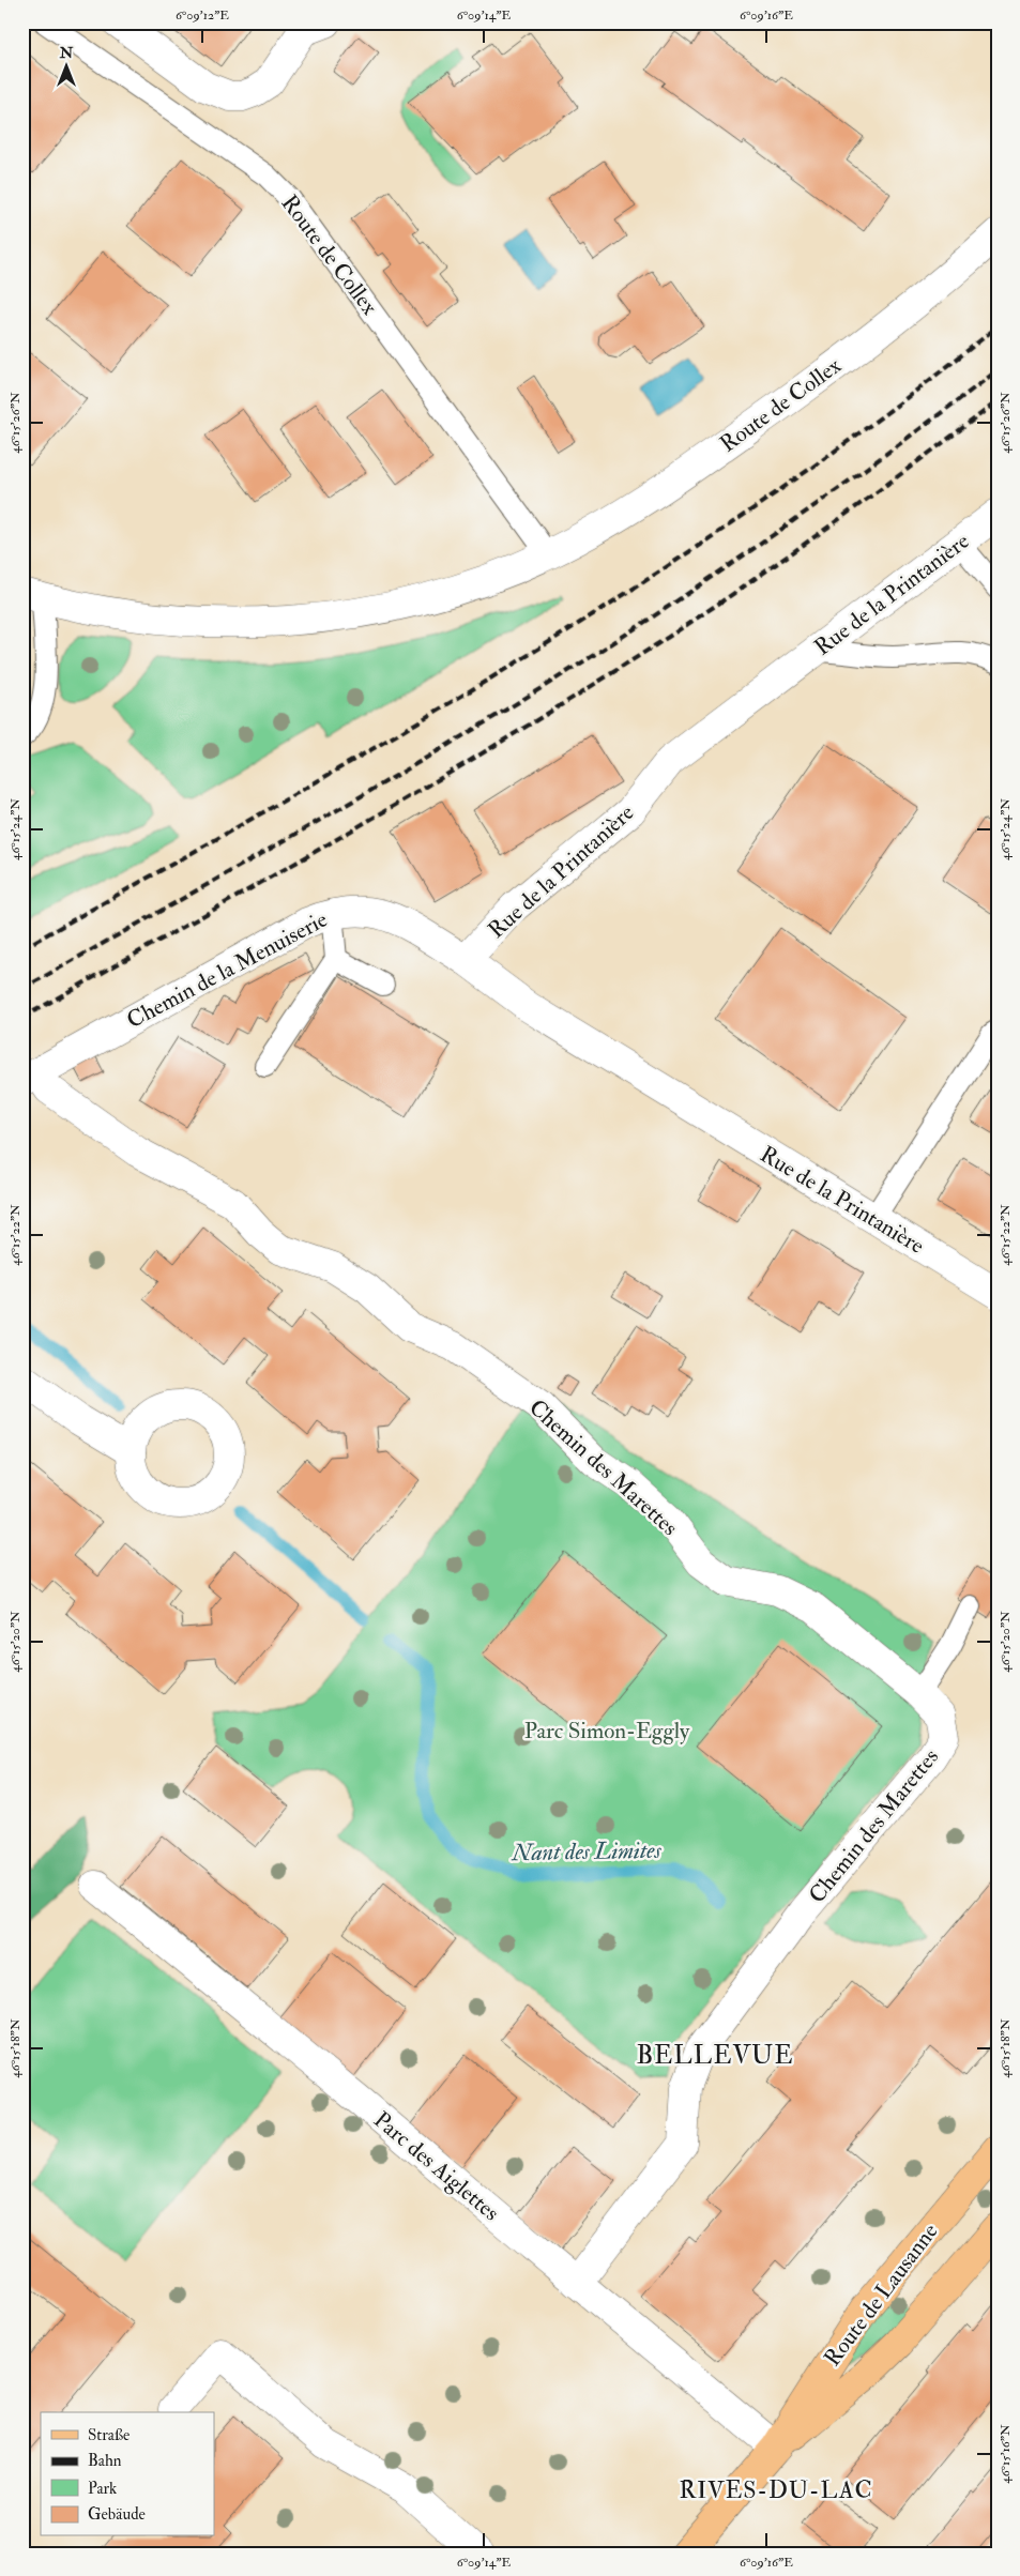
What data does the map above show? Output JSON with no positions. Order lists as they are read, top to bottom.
{
  "streets": {
    "main road": ["Route de Lausanne"],
    "street": [
      "Route de Collex",
      "Rue de la Printanière",
      "Chemin de la Menuiserie",
      "Chemin des Marettes",
      "Parc des Aiglettes"
    ]
  },
  "crossings": [
    ["Rue de la Printanière", "Chemin de la Menuiserie"],
    ["Chemin de la Menuiserie", "Chemin des Marettes"],
    ["Chemin des Marettes", "Parc des Aiglettes"],
    ["Parc des Aiglettes", "Route de Lausanne"]
  ],
  "districts": ["BELLEVUE", "RIVES-DU-LAC"],
  "water": ["Nant des Limites"],
  "parks": ["Parc Simon-Eggly"],
  "legend": [
    "Straße",
    "Bahn",
    "Park",
    "Gebäude"
  ],
  "north": "top",
  "coordinates": [
    "6°09'12\"E",
    "6°09'14\"E",
    "6°09'16\"E",
    "46°15'26\"N",
    "46°15'24\"N",
    "46°15'22\"N",
    "46°15'20\"N",
    "46°15'18\"N",
    "46°15'16\"N"
  ]
}
